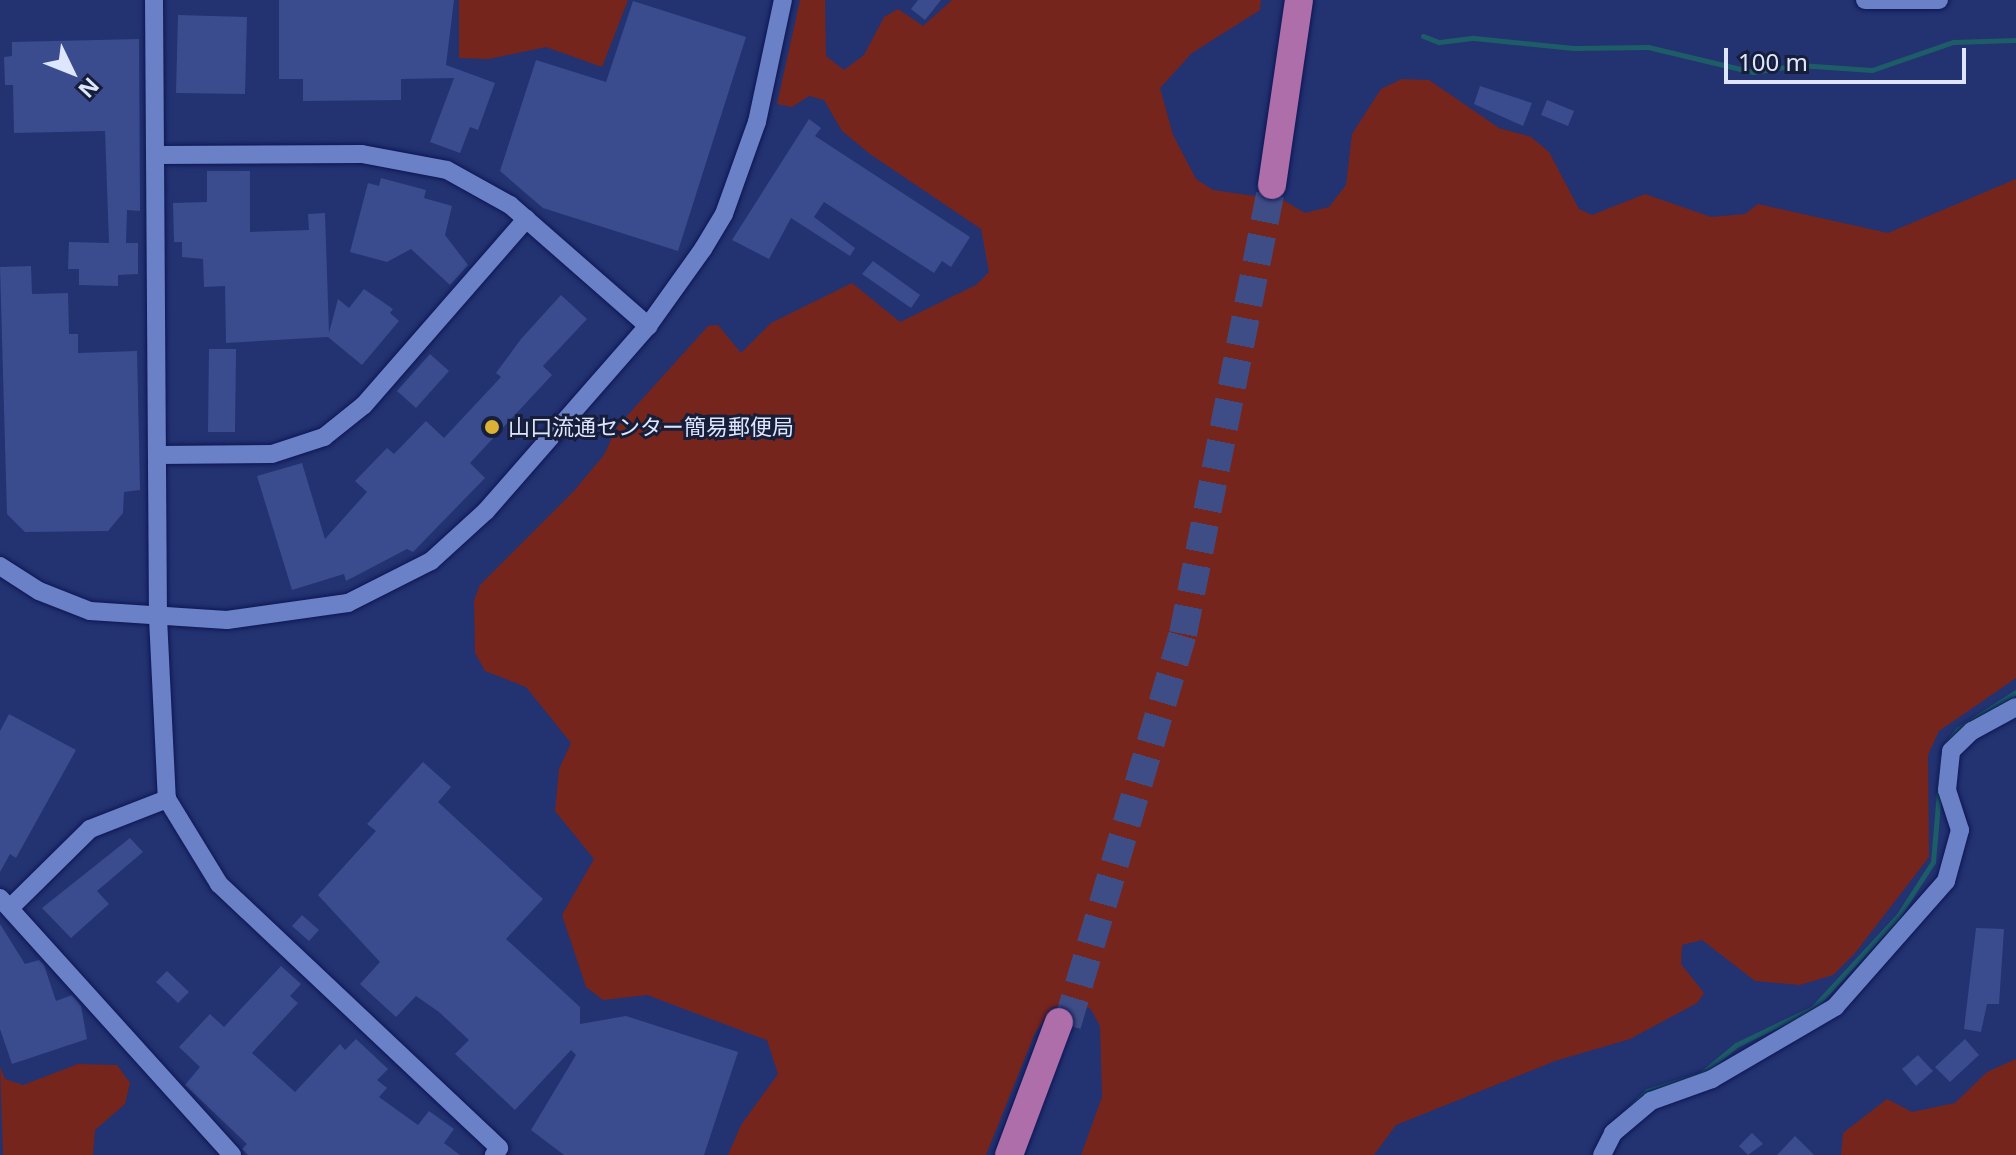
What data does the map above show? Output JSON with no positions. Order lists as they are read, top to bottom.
{
  "places": ["山口流通センター簡易郵便局"],
  "scale_bar": "100 m",
  "north": "bottom right"
}
